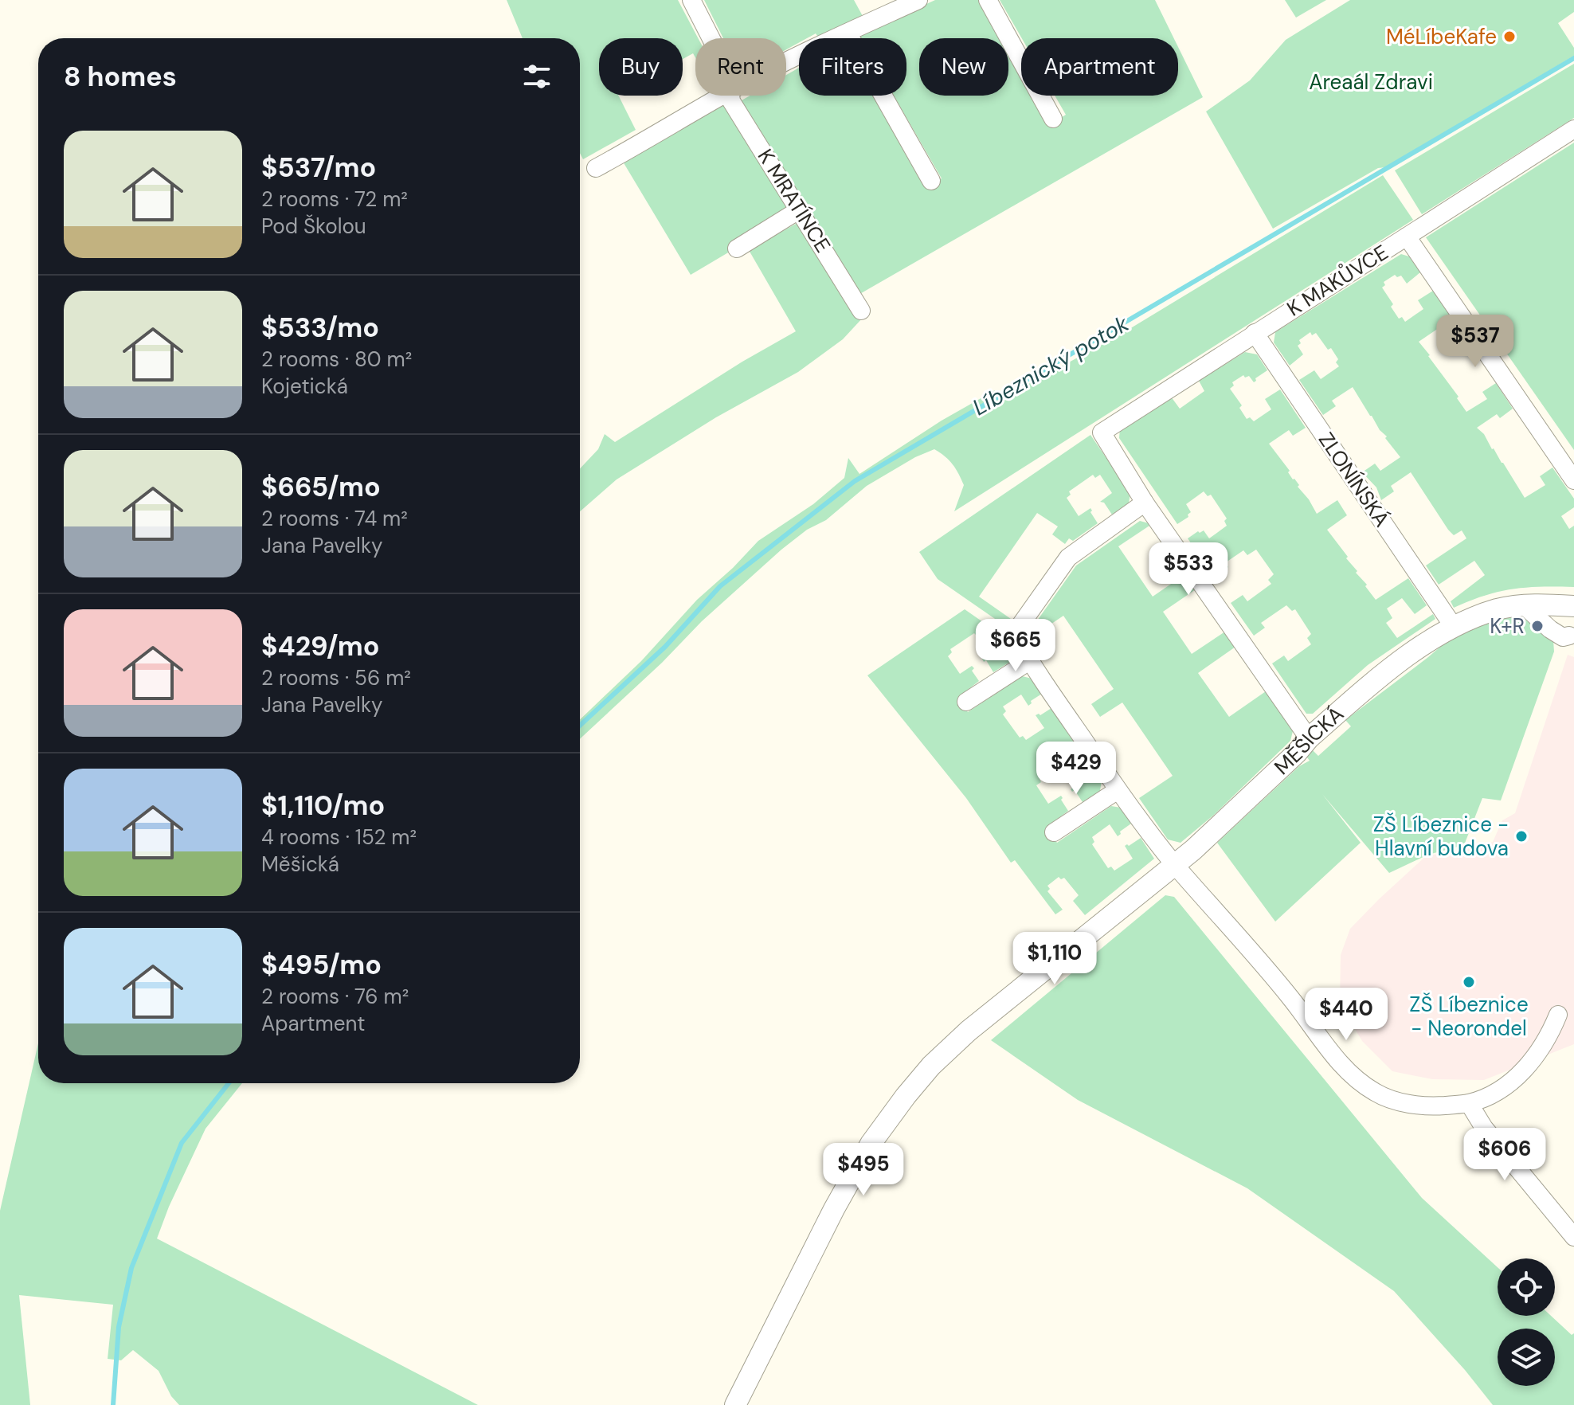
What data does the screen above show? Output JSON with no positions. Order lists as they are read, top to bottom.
{
  "streets": {
    "street": [
      "K MRATÍNCE",
      "K MAKŮVCE",
      "ZLONÍNSKÁ",
      "MĚŠICKÁ"
    ]
  },
  "crossings": [
    ["K MAKŮVCE", "ZLONÍNSKÁ"],
    ["ZLONÍNSKÁ", "MĚŠICKÁ"]
  ],
  "water": ["Líbeznický potok"],
  "parks": ["Areaál Zdravi"],
  "places": [
    "MéLíbeKafe",
    "K+R",
    "ZŠ Líbeznice - Hlavní budova",
    "ZŠ Líbeznice - Neorondel"
  ],
  "page": {
    "chip": [
      "Buy",
      "Rent",
      "Filters",
      "New",
      "Apartment"
    ],
    "heading": "8 homes",
    "list": [
      {
        "name": "$537/mo",
        "note": "2 rooms · 72 m² · Pod Školou"
      },
      {
        "name": "$533/mo",
        "note": "2 rooms · 80 m² · Kojetická"
      },
      {
        "name": "$665/mo",
        "note": "2 rooms · 74 m² · Jana Pavelky"
      },
      {
        "name": "$429/mo",
        "note": "2 rooms · 56 m² · Jana Pavelky"
      },
      {
        "name": "$1,110/mo",
        "note": "4 rooms · 152 m² · Měšická"
      },
      {
        "name": "$495/mo",
        "note": "2 rooms · 76 m² · Apartment"
      }
    ],
    "price": [
      "$537",
      "$533",
      "$665",
      "$429",
      "$1,110",
      "$440",
      "$606",
      "$495"
    ]
  }
}
